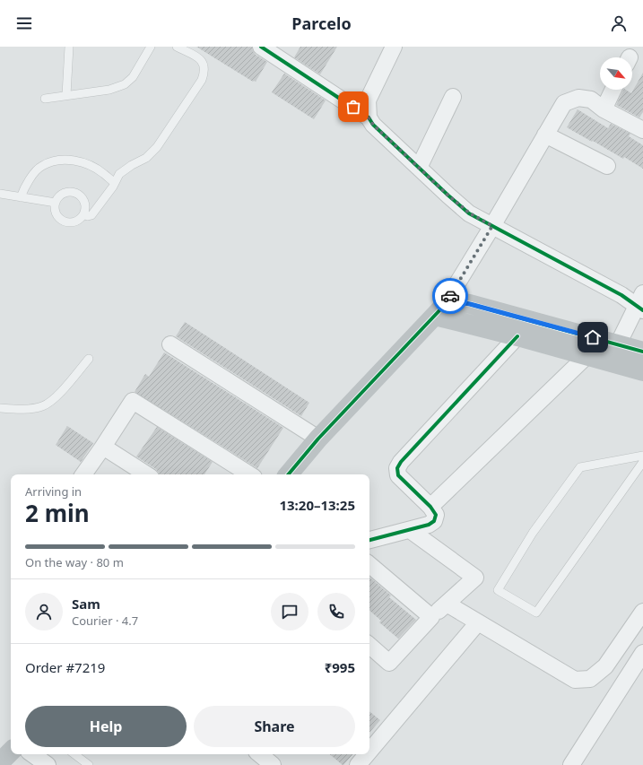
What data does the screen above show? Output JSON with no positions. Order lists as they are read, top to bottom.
{
  "north": "bottom right",
  "page": {
    "header": "Parcelo",
    "heading": ["2 min", "Arriving in", "13:20–13:25"],
    "panel": [
      "Sam",
      "Courier · 4.7",
      "Order #7219",
      "₹995"
    ],
    "bar": "On the way · 80 m",
    "buttons": ["Help", "Share"]
  }
}
